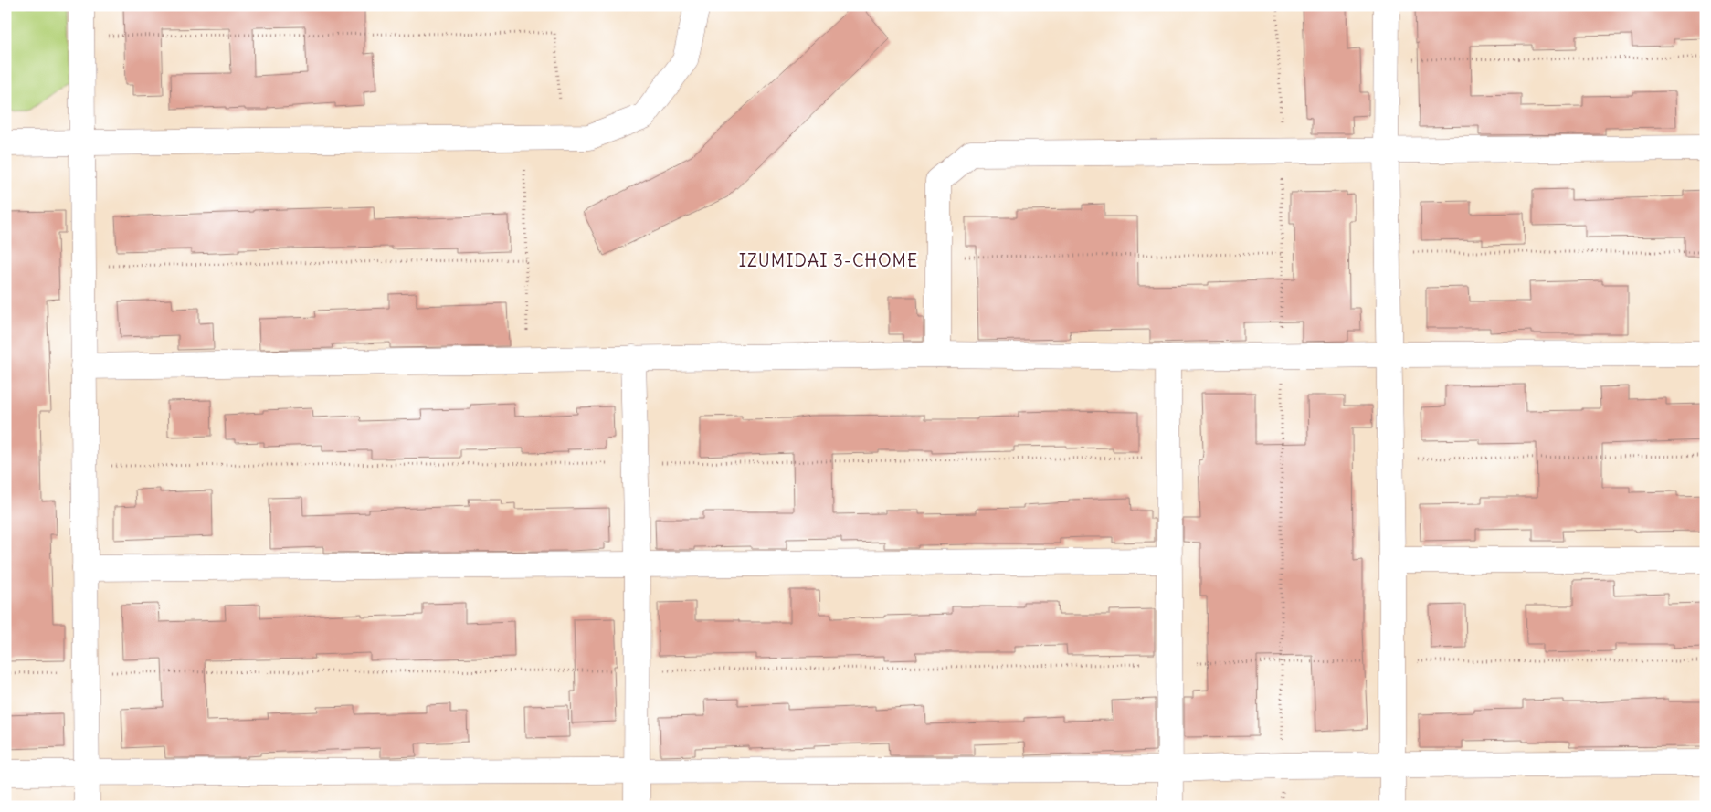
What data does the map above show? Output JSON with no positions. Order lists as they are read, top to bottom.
{
  "districts": ["IZUMIDAI 3-CHOME"]
}
